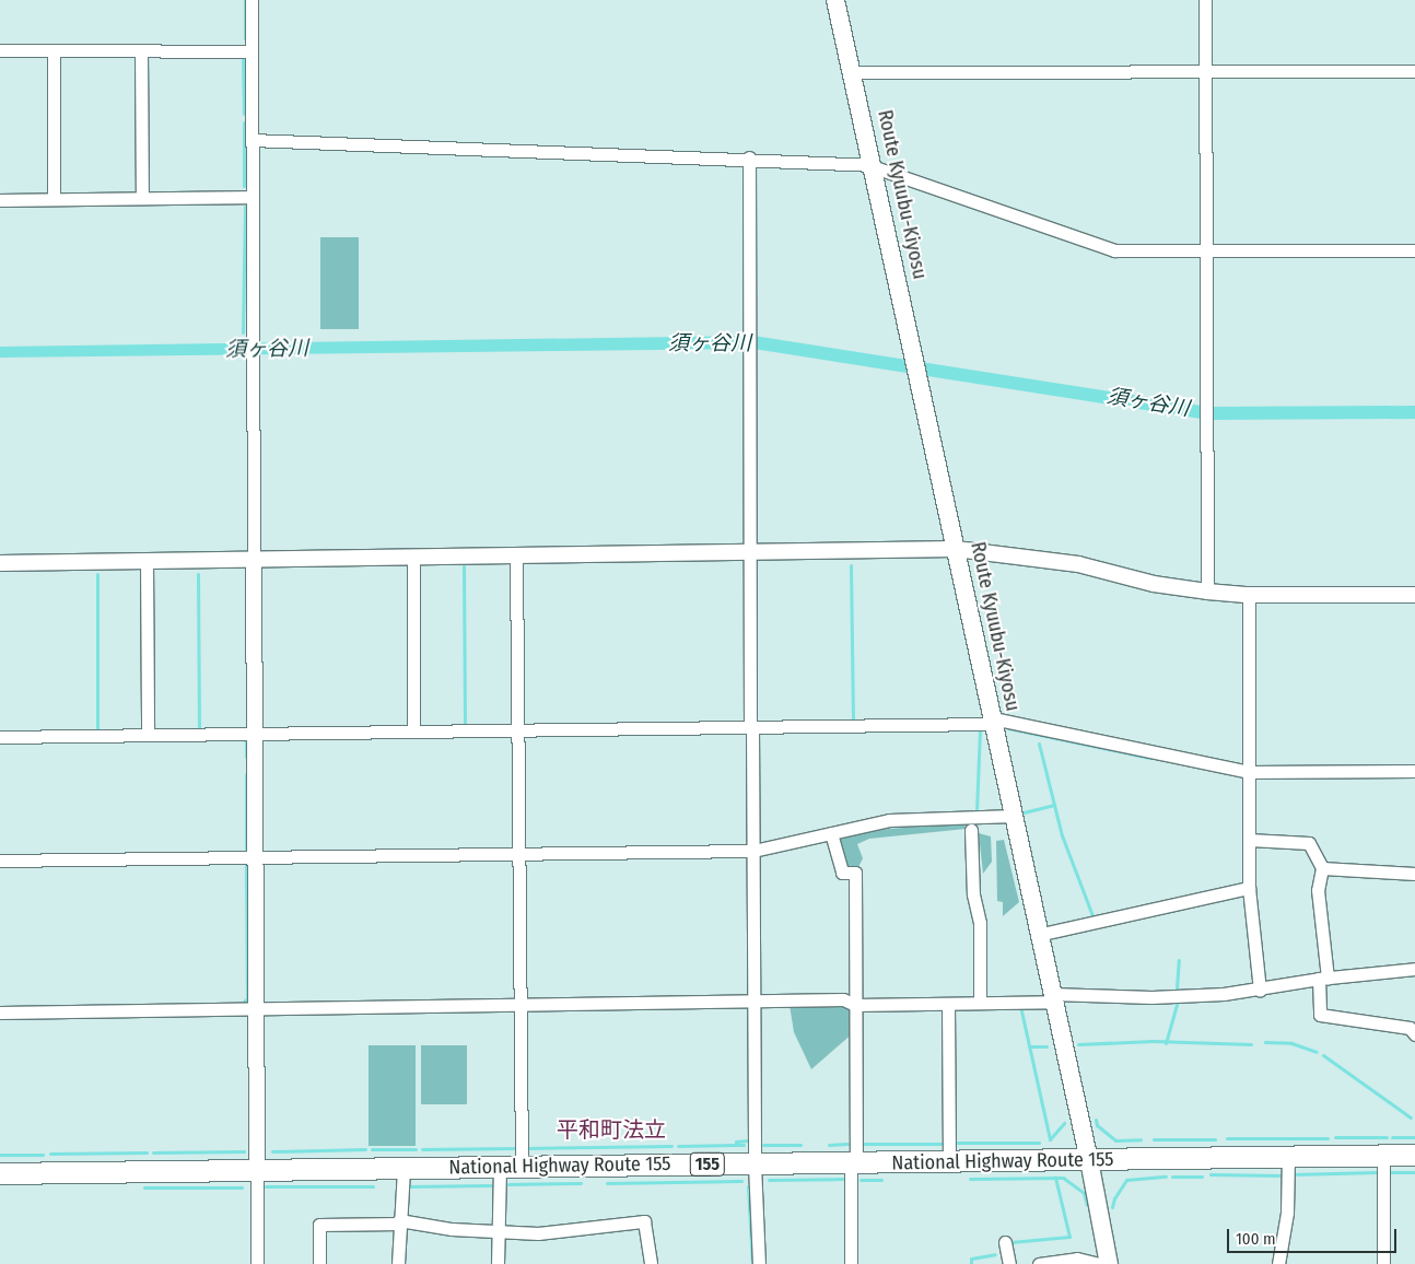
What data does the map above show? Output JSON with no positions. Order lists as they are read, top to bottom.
{
  "streets": {
    "highway": ["National Highway Route 155", "155"],
    "main road": ["Route Kyuubu-Kiyosu"]
  },
  "crossings": [
    ["Route Kyuubu-Kiyosu", "National Highway Route 155"]
  ],
  "districts": ["平和町法立"],
  "water": ["須ヶ谷川"],
  "scale_bar": "100 m"
}
